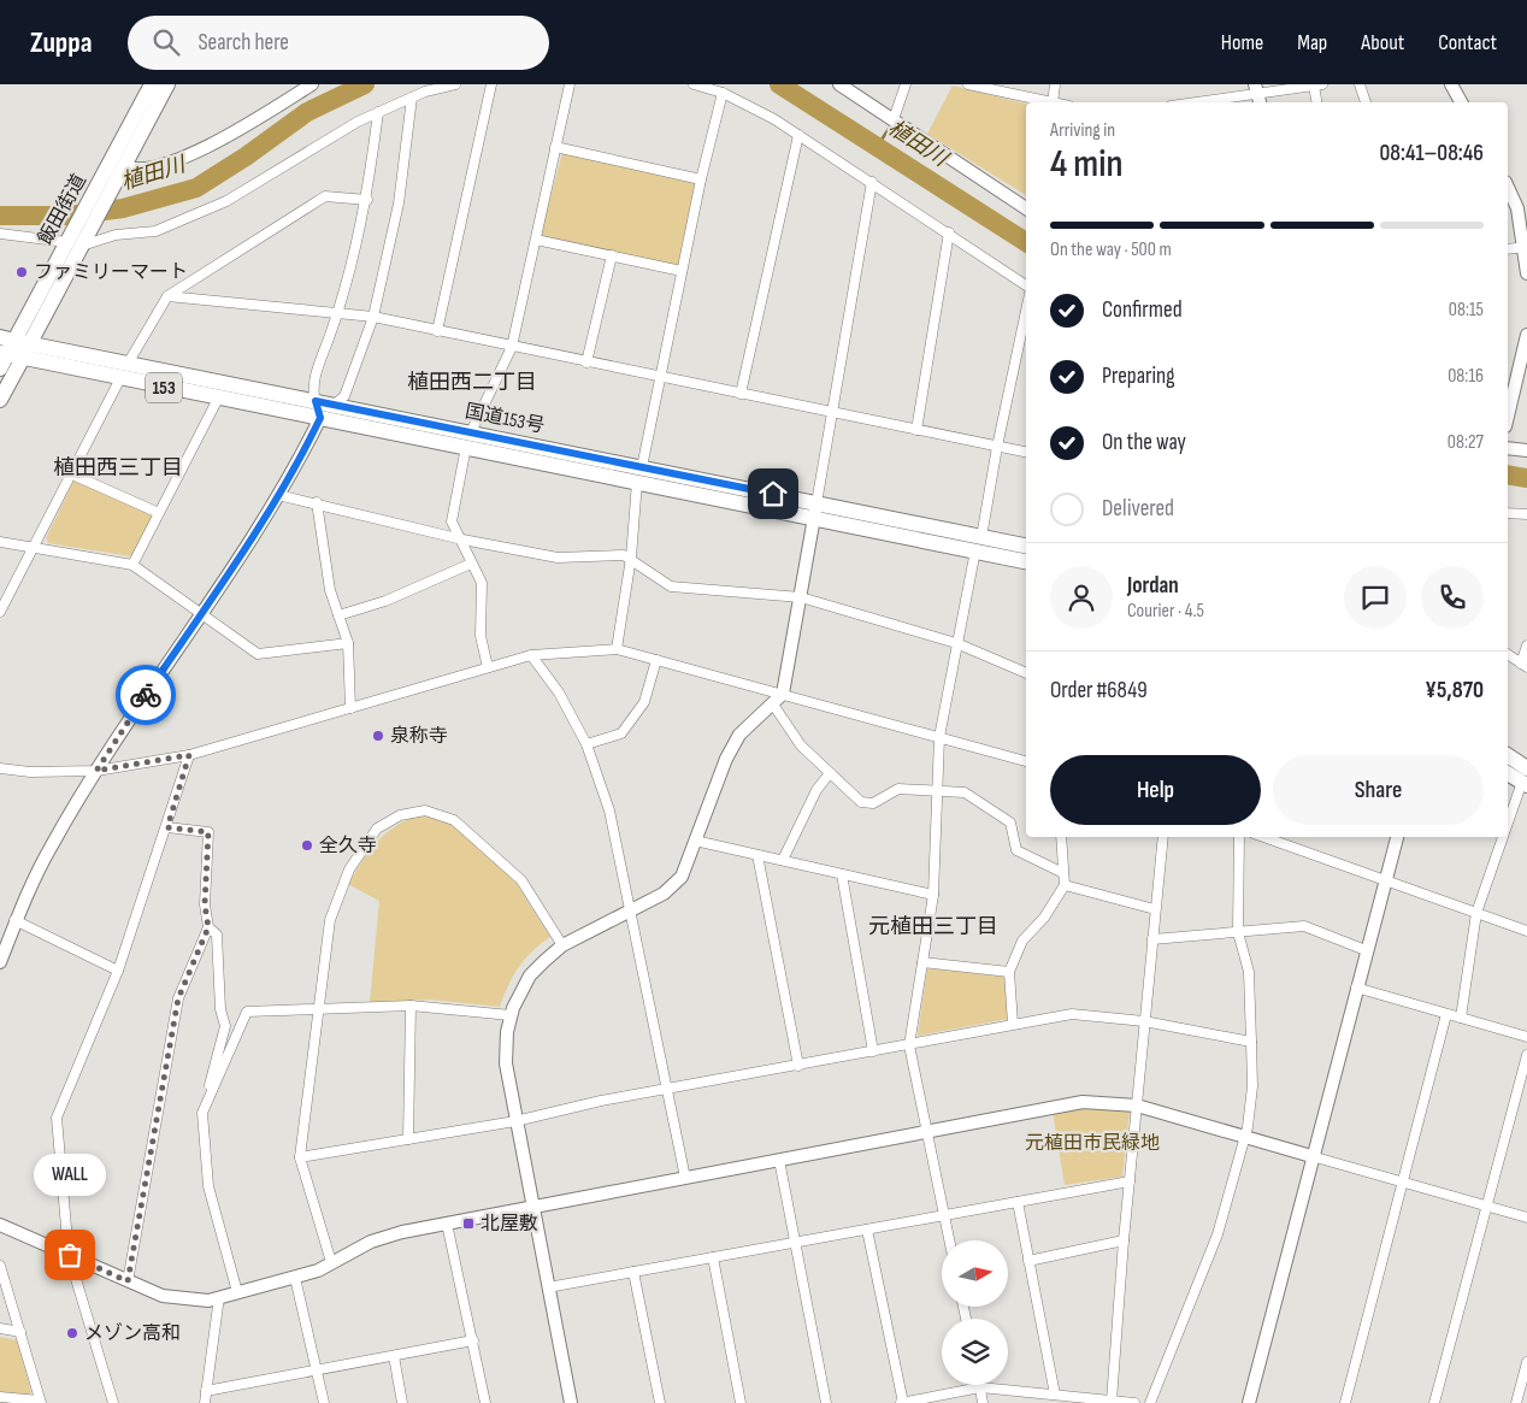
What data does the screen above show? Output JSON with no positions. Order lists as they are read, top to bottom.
{
  "streets": {
    "main road": ["飯田街道", "153", "国道153号"]
  },
  "crossings": [
    ["飯田街道", "国道153号"]
  ],
  "districts": ["植田西二丁目", "植田西三丁目", "元植田三丁目"],
  "water": ["植田川"],
  "parks": ["元植田市民緑地"],
  "places": {
    "other": [
      "ファミリーマート",
      "泉称寺",
      "全久寺",
      "WALL",
      "メゾン高和"
    ],
    "transit": ["北屋敷"]
  },
  "north": "right",
  "page": {
    "header": "Zuppa",
    "search": "Search here",
    "nav": [
      "Home",
      "Map",
      "About",
      "Contact"
    ],
    "heading": ["4 min", "Arriving in", "08:41–08:46"],
    "panel": [
      "Jordan",
      "Courier · 4.5",
      "Order #6849",
      "¥5,870"
    ],
    "bar": "On the way · 500 m",
    "list": [
      ["Confirmed", "08:15"],
      ["Preparing", "08:16"],
      ["On the way", "08:27"],
      "Delivered"
    ],
    "buttons": ["Help", "Share"],
    "bubble": "WALL"
  }
}
